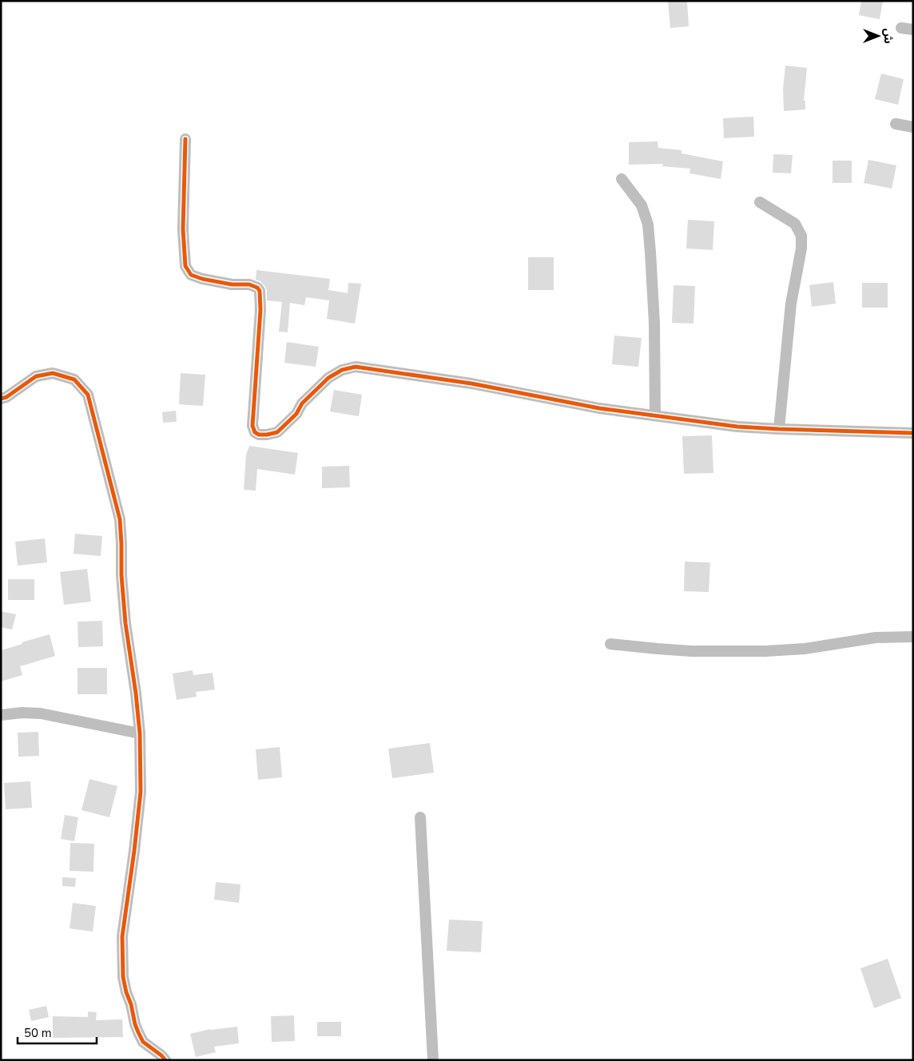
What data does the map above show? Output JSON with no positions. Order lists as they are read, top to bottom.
{
  "scale_bar": "50 m",
  "north": "right"
}
